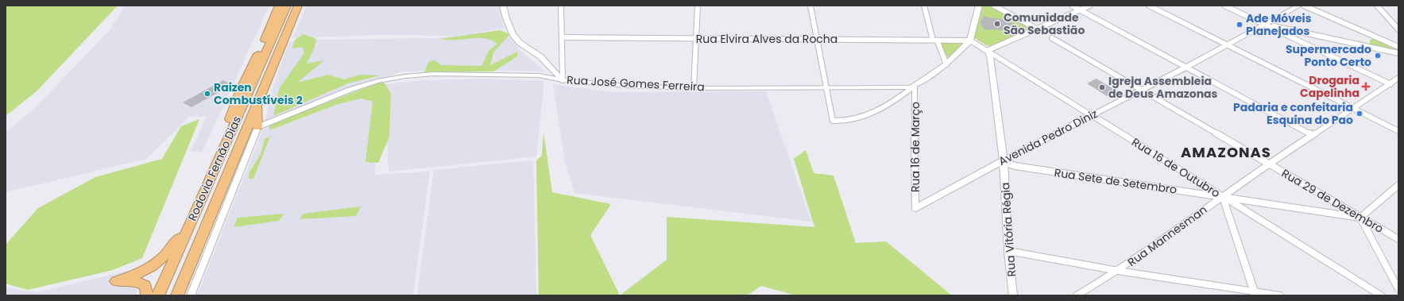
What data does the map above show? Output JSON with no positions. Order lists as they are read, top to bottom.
{
  "streets": {
    "highway": ["Rodovia Fernão Dias"],
    "street": [
      "Rua Elvira Alves da Rocha",
      "Rua José Gomes Ferreira",
      "Avenida Pedro Diniz",
      "Rua 16 de Março",
      "Rua 16 de Outubro",
      "Rua Sete de Setembro",
      "Rua 29 de Dezembro",
      "Rua Vitória Régia",
      "Rua Mannesman"
    ]
  },
  "crossings": [
    ["Rua Elvira Alves da Rocha", "Rua José Gomes Ferreira"],
    ["Rua Elvira Alves da Rocha", "Rua 16 de Outubro"],
    ["Rua José Gomes Ferreira", "Rua 16 de Março"],
    ["Rua José Gomes Ferreira", "Rua 16 de Outubro"],
    ["Rua José Gomes Ferreira", "Rodovia Fernão Dias"],
    ["Avenida Pedro Diniz", "Rua 16 de Março"],
    ["Avenida Pedro Diniz", "Rua 16 de Outubro"],
    ["Avenida Pedro Diniz", "Rua Sete de Setembro"],
    ["Avenida Pedro Diniz", "Rua 29 de Dezembro"],
    ["Avenida Pedro Diniz", "Rua Vitória Régia"],
    ["Rua 16 de Outubro", "Rua Sete de Setembro"],
    ["Rua 16 de Outubro", "Rua Vitória Régia"],
    ["Rua 16 de Outubro", "Rua Mannesman"],
    ["Rua Sete de Setembro", "Rua 29 de Dezembro"],
    ["Rua Sete de Setembro", "Rua Vitória Régia"],
    ["Rua Sete de Setembro", "Rua Mannesman"],
    ["Rua 29 de Dezembro", "Rua Mannesman"]
  ],
  "districts": ["AMAZONAS"],
  "places": {
    "other": [
      "Comunidade São Sebastião",
      "Ade Móveis Planejados",
      "Supermercado Ponto Certo",
      "Igreja Assembleia de Deus Amazonas",
      "Raizen Combustíveis 2",
      "Padaria e confeitaria Esquina do Pao"
    ],
    "health": ["Drogaria Capelinha"]
  }
}
